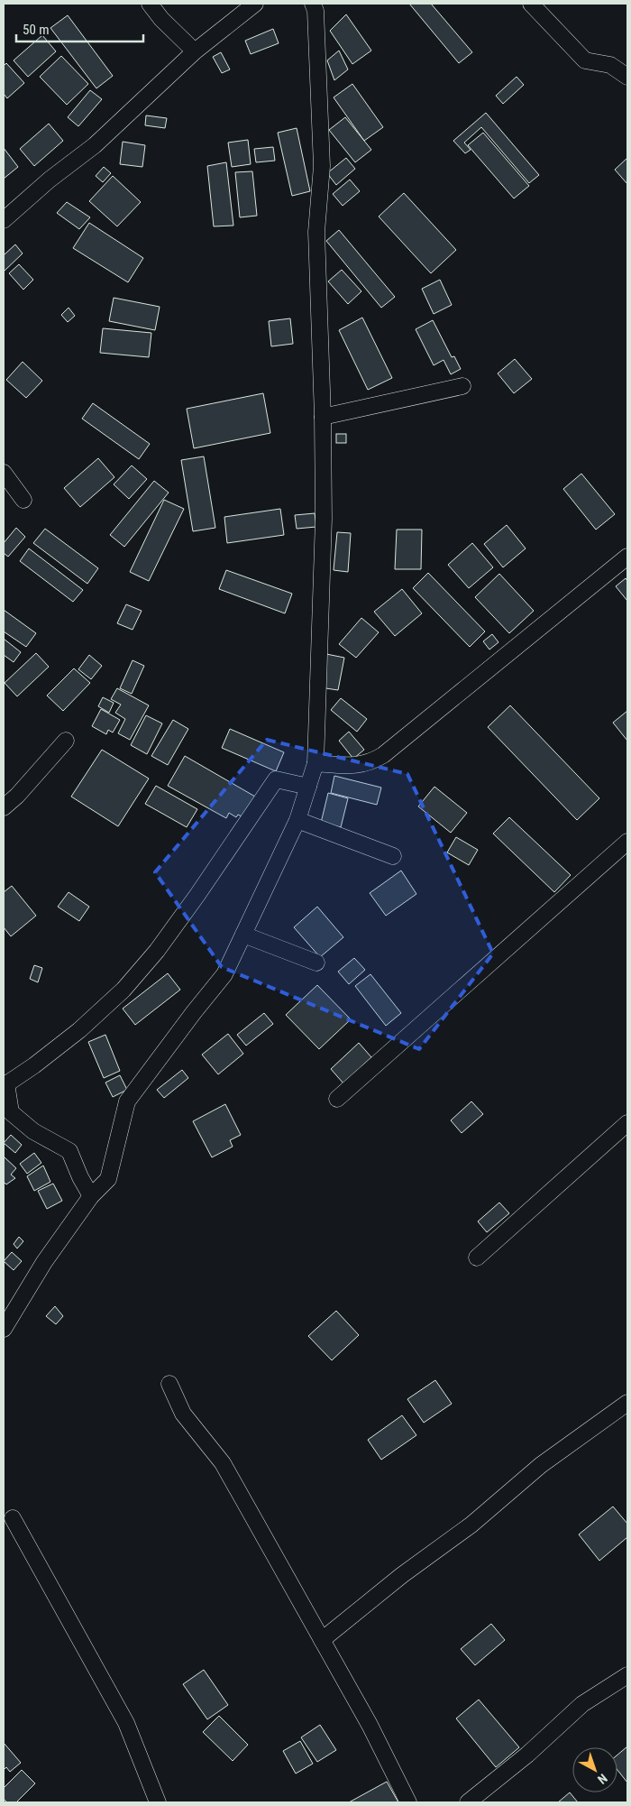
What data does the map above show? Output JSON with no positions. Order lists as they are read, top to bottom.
{
  "scale_bar": "50 m",
  "north": "bottom right"
}
